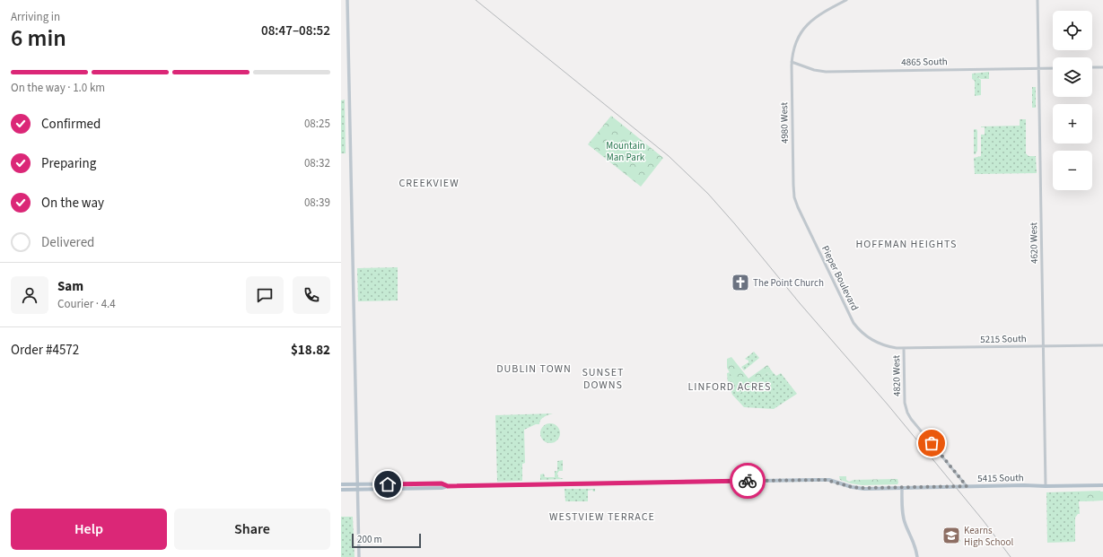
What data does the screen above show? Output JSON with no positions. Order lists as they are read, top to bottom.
{
  "streets": {
    "main road": ["5415 South"],
    "street": [
      "4865 South",
      "4980 West",
      "4620 West",
      "Pieper Boulevard",
      "5215 South",
      "4820 West"
    ]
  },
  "crossings": [
    ["4865 South", "4980 West"],
    ["4865 South", "4620 West"],
    ["4980 West", "Pieper Boulevard"],
    ["4620 West", "5215 South"],
    ["4620 West", "5415 South"],
    ["Pieper Boulevard", "5215 South"],
    ["Pieper Boulevard", "4820 West"],
    ["5215 South", "4820 West"],
    ["4820 West", "5415 South"]
  ],
  "districts": [
    "CREEKVIEW",
    "HOFFMAN HEIGHTS",
    "DUBLIN TOWN",
    "SUNSET DOWNS",
    "LINFORD ACRES",
    "WESTVIEW TERRACE"
  ],
  "parks": ["Mountain Man Park"],
  "places": {
    "church": ["The Point Church"],
    "school or university": ["Kearns High School"]
  },
  "scale_bar": "200 m",
  "page": {
    "heading": ["6 min", "Arriving in", "08:47–08:52"],
    "panel": [
      "Sam",
      "Courier · 4.4",
      "Order #4572",
      "$18.82"
    ],
    "map_buttons": ["+", "−"],
    "bar": "On the way · 1.0 km",
    "list": [
      ["Confirmed", "08:25"],
      ["Preparing", "08:32"],
      ["On the way", "08:39"],
      "Delivered"
    ],
    "buttons": ["Help", "Share"],
    "scale": "200 m"
  }
}
